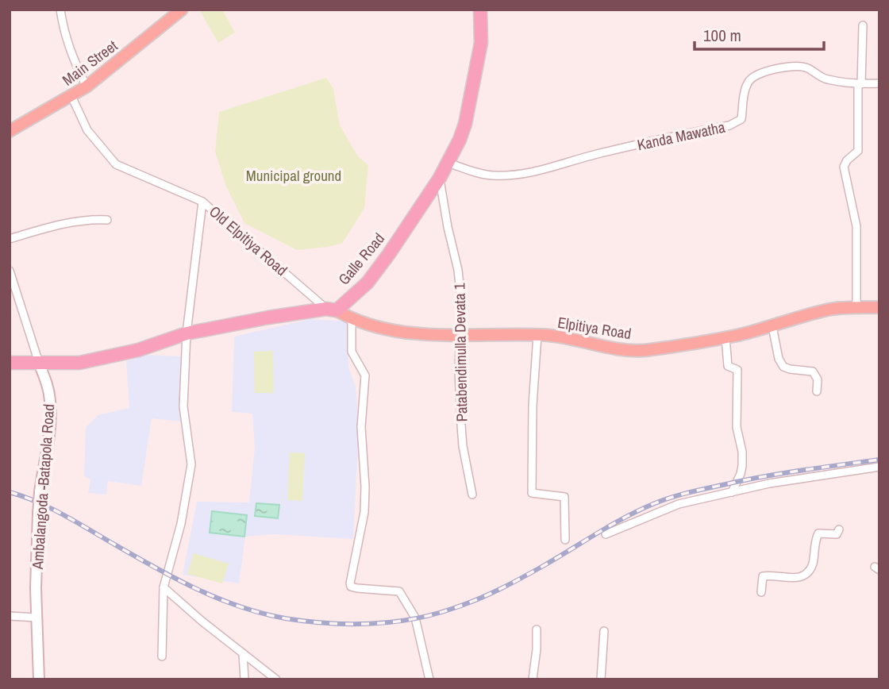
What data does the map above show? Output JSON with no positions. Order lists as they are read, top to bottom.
{
  "streets": {
    "highway": ["Galle Road"],
    "main road": ["Main Street", "Elpitiya Road", "Ambalangoda -Batapola Road"],
    "street": ["Kanda Mawatha", "Old Elpitiya Road", "Patabendimulla Devata 1"]
  },
  "crossings": [
    ["Main Street", "Old Elpitiya Road"],
    ["Kanda Mawatha", "Galle Road"],
    ["Old Elpitiya Road", "Galle Road"],
    ["Old Elpitiya Road", "Elpitiya Road"],
    ["Galle Road", "Elpitiya Road"],
    ["Galle Road", "Patabendimulla Devata 1"],
    ["Elpitiya Road", "Patabendimulla Devata 1"]
  ],
  "parks": ["Municipal ground"],
  "scale_bar": "100 m"
}
